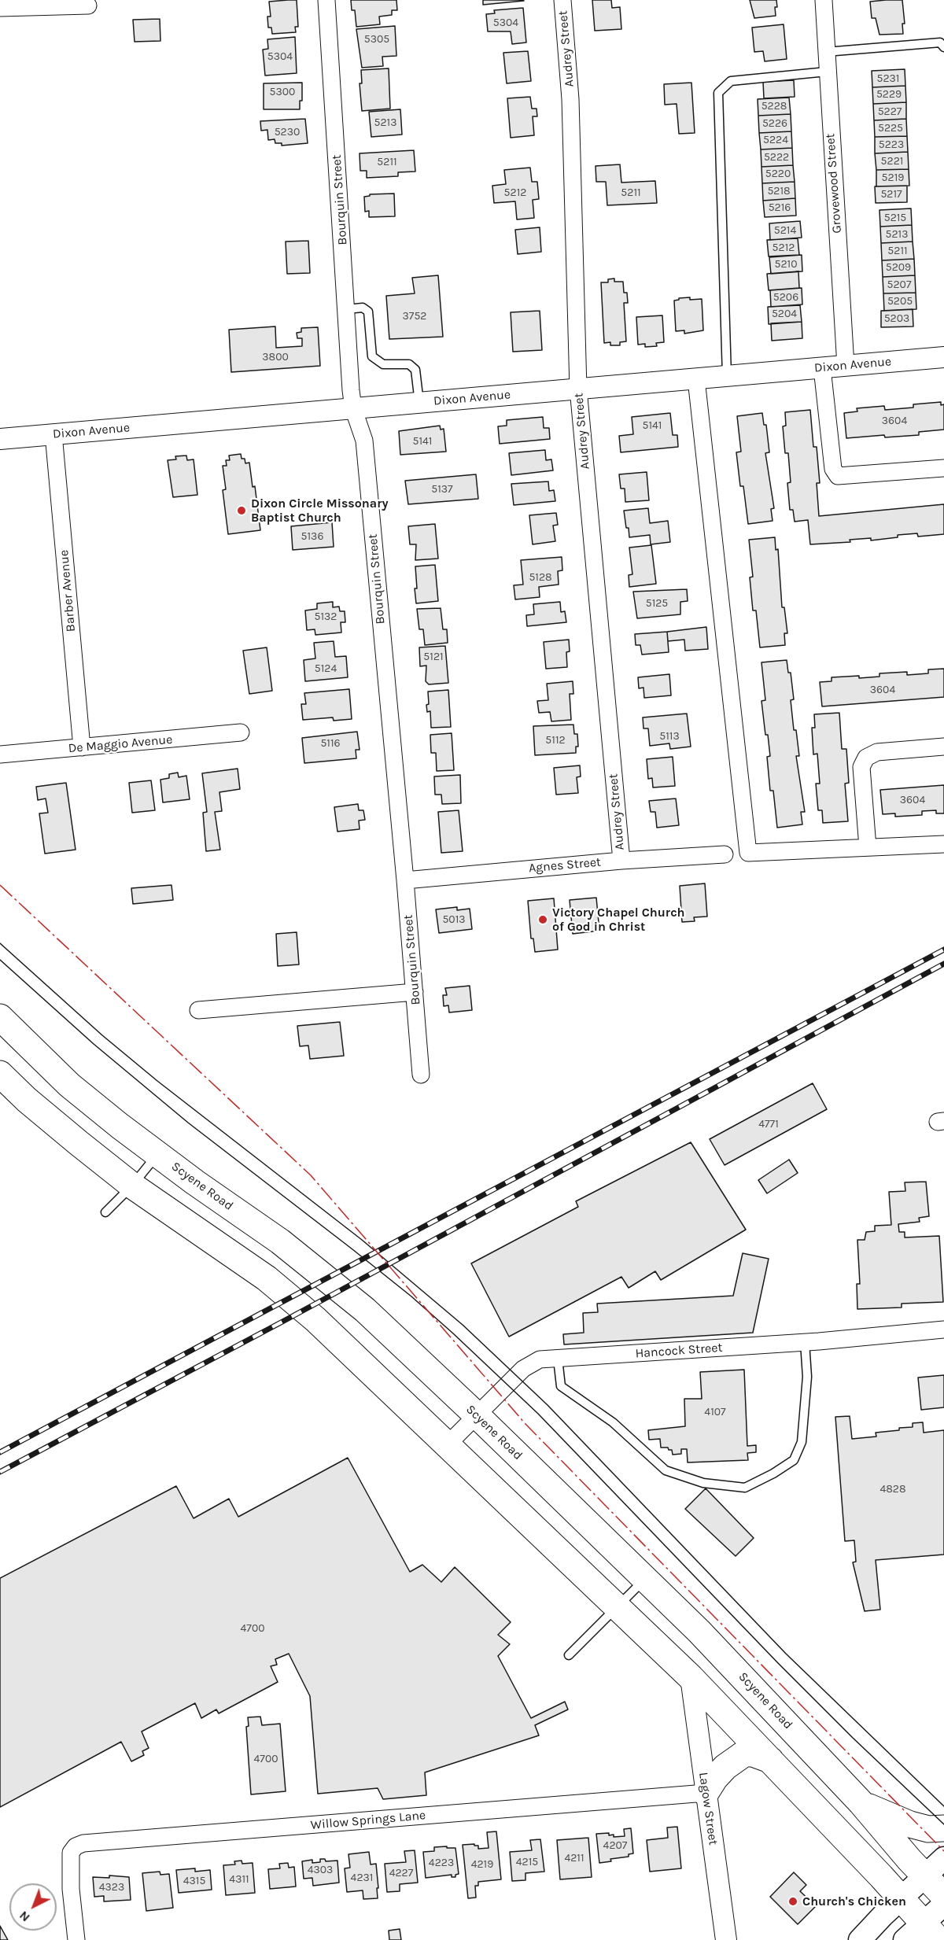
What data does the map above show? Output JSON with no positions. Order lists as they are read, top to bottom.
{
  "streets": {
    "main road": ["Scyene Road"],
    "street": [
      "Audrey Street",
      "Grovewood Street",
      "Bourquin Street",
      "Dixon Avenue",
      "Barber Avenue",
      "De Maggio Avenue",
      "Agnes Street",
      "Hancock Street",
      "Lagow Street",
      "Willow Springs Lane"
    ]
  },
  "crossings": [
    ["Audrey Street", "Dixon Avenue"],
    ["Audrey Street", "Agnes Street"],
    ["Grovewood Street", "Dixon Avenue"],
    ["Bourquin Street", "Dixon Avenue"],
    ["Bourquin Street", "Agnes Street"],
    ["Dixon Avenue", "Barber Avenue"],
    ["Barber Avenue", "De Maggio Avenue"],
    ["Scyene Road", "Hancock Street"],
    ["Lagow Street", "Willow Springs Lane"]
  ],
  "places": ["Dixon Circle Missonary Baptist Church", "Victory Chapel Church of God in Christ", "Church's Chicken"],
  "house_numbers": [
    "5304",
    "5305",
    "5304",
    "5231",
    "5300",
    "5229",
    "5228",
    "5227",
    "5213",
    "5226",
    "5225",
    "5230",
    "5224",
    "5223",
    "5222",
    "5221",
    "5211",
    "5220",
    "5219",
    "5218",
    "5212",
    "5211",
    "5217",
    "5216",
    "5215",
    "5214",
    "5213",
    "5212",
    "5211",
    "5210",
    "5209",
    "5207",
    "5206",
    "5205",
    "5204",
    "3752",
    "5203",
    "3800",
    "3604",
    "5141",
    "5141",
    "5137",
    "5136",
    "5128",
    "5125",
    "5132",
    "5121",
    "5124",
    "3604",
    "5113",
    "5112",
    "5116",
    "3604",
    "5013",
    "4771",
    "4107",
    "4828",
    "4700",
    "4700",
    "4207",
    "4211",
    "4215",
    "4223",
    "4219",
    "4303",
    "4227",
    "4231",
    "4311",
    "4315",
    "4323"
  ],
  "north": "bottom left"
}
